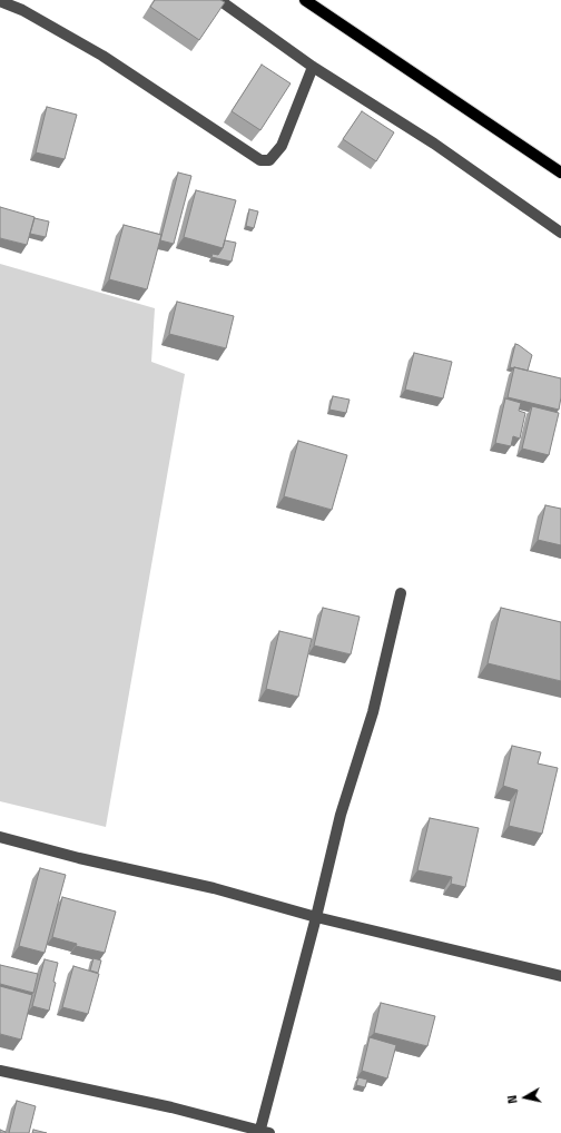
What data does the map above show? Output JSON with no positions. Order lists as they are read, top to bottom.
{
  "north": "left"
}
